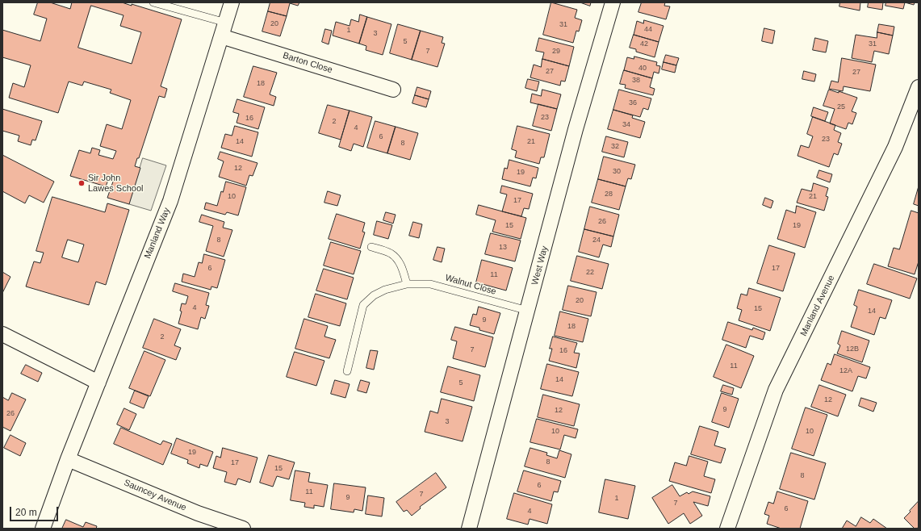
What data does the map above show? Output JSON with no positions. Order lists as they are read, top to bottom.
{
  "streets": {
    "street": [
      "Barton Close",
      "Manland Way",
      "West Way",
      "Manland Avenue",
      "Sauncey Avenue"
    ],
    "lane": ["Walnut Close"]
  },
  "crossings": [
    ["Barton Close", "Manland Way"],
    ["Manland Way", "Sauncey Avenue"],
    ["West Way", "Walnut Close"]
  ],
  "places": ["Sir John Lawes School"],
  "house_numbers": [
    "20",
    "31",
    "44",
    "1",
    "3",
    "5",
    "42",
    "31",
    "7",
    "29",
    "40",
    "27",
    "27",
    "38",
    "18",
    "36",
    "25",
    "23",
    "16",
    "2",
    "34",
    "4",
    "6",
    "23",
    "14",
    "21",
    "8",
    "32",
    "12",
    "30",
    "19",
    "28",
    "10",
    "21",
    "17",
    "26",
    "15",
    "19",
    "8",
    "24",
    "13",
    "6",
    "17",
    "22",
    "11",
    "20",
    "4",
    "15",
    "14",
    "9",
    "18",
    "2",
    "12B",
    "7",
    "16",
    "11",
    "12A",
    "14",
    "5",
    "12",
    "9",
    "12",
    "26",
    "3",
    "10",
    "10",
    "19",
    "8",
    "17",
    "15",
    "8",
    "6",
    "11",
    "7",
    "9",
    "1",
    "7",
    "6",
    "4"
  ],
  "scale_bar": "20 m"
}
